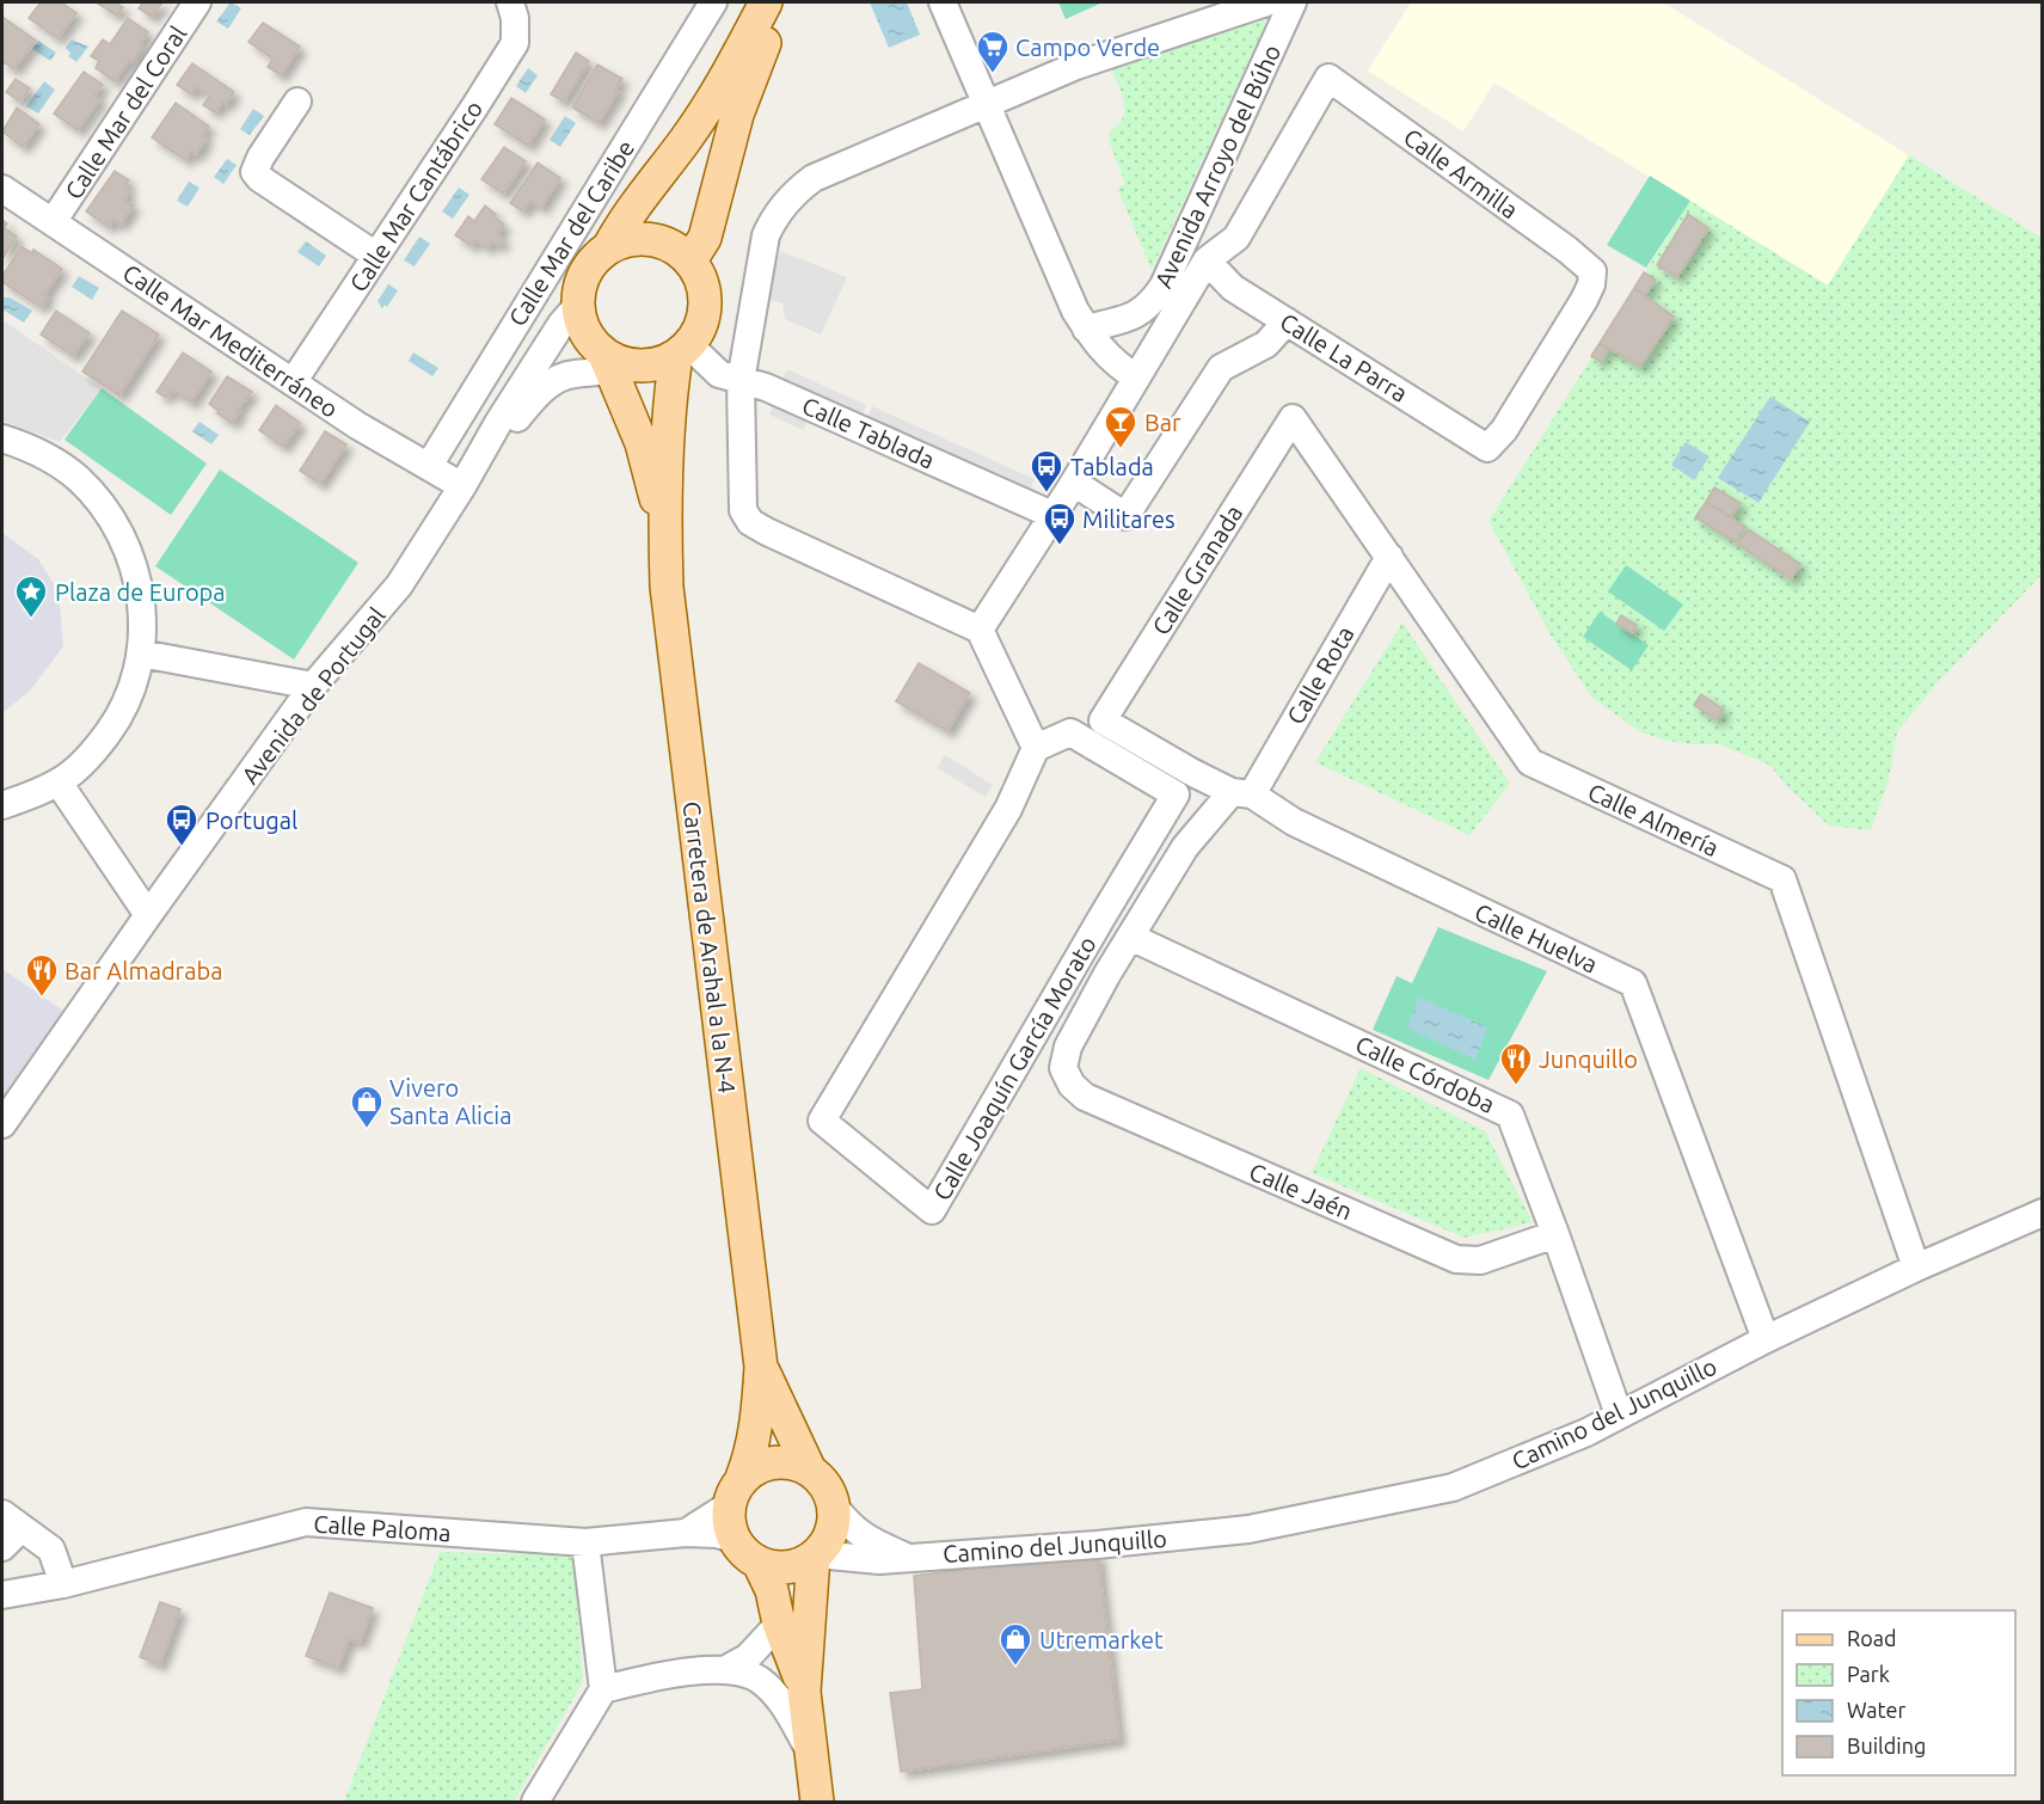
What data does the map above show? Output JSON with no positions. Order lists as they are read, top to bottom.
{
  "streets": {
    "main road": ["Carretera de Arahal a la N-4"],
    "street": [
      "Calle Mar del Coral",
      "Avenida Arroyo del Búho",
      "Calle Armilla",
      "Calle Mar Cantábrico",
      "Calle Mar del Caribe",
      "Calle Mar Mediterráneo",
      "Calle La Parra",
      "Calle Tablada",
      "Calle Granada",
      "Calle Rota",
      "Avenida de Portugal",
      "Calle Almería",
      "Calle Huelva",
      "Calle Joaquín García Morato",
      "Calle Córdoba",
      "Calle Jaén",
      "Camino del Junquillo",
      "Calle Paloma"
    ]
  },
  "crossings": [
    ["Calle Mar del Coral", "Calle Mar Mediterráneo"],
    ["Calle Armilla", "Calle La Parra"],
    ["Calle Mar Cantábrico", "Calle Mar Mediterráneo"],
    ["Calle Mar del Caribe", "Calle Mar Mediterráneo"],
    ["Calle Mar Mediterráneo", "Avenida de Portugal"],
    ["Calle Tablada", "Avenida de Portugal"],
    ["Calle Tablada", "Carretera de Arahal a la N-4"],
    ["Calle Granada", "Calle Almería"],
    ["Calle Granada", "Calle Huelva"],
    ["Calle Rota", "Calle Almería"],
    ["Calle Rota", "Calle Huelva"],
    ["Calle Rota", "Calle Córdoba"],
    ["Calle Rota", "Calle Jaén"],
    ["Avenida de Portugal", "Carretera de Arahal a la N-4"],
    ["Calle Almería", "Camino del Junquillo"],
    ["Calle Huelva", "Camino del Junquillo"],
    ["Carretera de Arahal a la N-4", "Camino del Junquillo"],
    ["Carretera de Arahal a la N-4", "Calle Paloma"],
    ["Calle Córdoba", "Calle Jaén"],
    ["Calle Córdoba", "Camino del Junquillo"],
    ["Camino del Junquillo", "Calle Paloma"]
  ],
  "places": {
    "supermarket": ["Campo Verde"],
    "bar": ["Bar"],
    "bus stop": ["Tablada", "Militares", "Portugal"],
    "place": ["Plaza de Europa"],
    "restaurant": ["Bar Almadraba", "Junquillo"],
    "shop": ["Vivero Santa Alicia", "Utremarket"]
  },
  "legend": [
    "Road",
    "Park",
    "Water",
    "Building"
  ]
}
